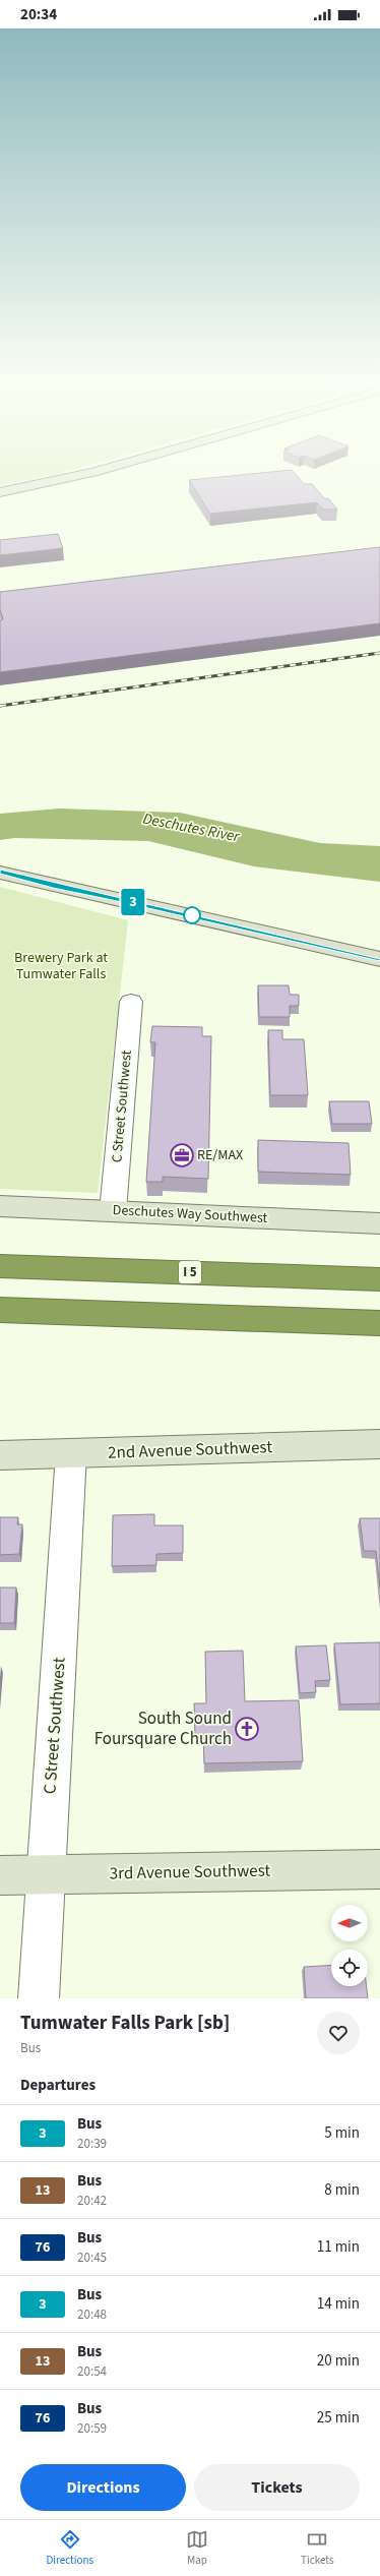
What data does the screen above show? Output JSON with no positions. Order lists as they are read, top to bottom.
{
  "streets": {
    "highway": ["I 5"],
    "main road": ["Deschutes Way Southwest", "2nd Avenue Southwest", "3rd Avenue Southwest"],
    "street": ["C Street Southwest"]
  },
  "crossings": [
    ["C Street Southwest", "Deschutes Way Southwest"],
    ["C Street Southwest", "2nd Avenue Southwest"],
    ["C Street Southwest", "3rd Avenue Southwest"]
  ],
  "water": ["Deschutes River"],
  "parks": ["Brewery Park at Tumwater Falls"],
  "places": {
    "office": ["RE/MAX"],
    "church": ["South Sound Foursquare Church"]
  },
  "lines": ["bus line 3"],
  "north": "left",
  "page": {
    "status": "20:34",
    "on_map": "3",
    "heading": [
      ["Tumwater Falls Park [sb]", "Bus"],
      "Departures"
    ],
    "list": [
      {
        "mark": "3",
        "name": "Bus",
        "note": "20:39",
        "value": "5 min"
      },
      {
        "mark": "13",
        "name": "Bus",
        "note": "20:42",
        "value": "8 min"
      },
      {
        "mark": "76",
        "name": "Bus",
        "note": "20:45",
        "value": "11 min"
      },
      {
        "mark": "3",
        "name": "Bus",
        "note": "20:48",
        "value": "14 min"
      },
      {
        "mark": "13",
        "name": "Bus",
        "note": "20:54",
        "value": "20 min"
      },
      {
        "mark": "76",
        "name": "Bus",
        "note": "20:59",
        "value": "25 min"
      }
    ],
    "buttons": ["Directions", "Tickets"],
    "tabs": ["Directions", "Map", "Tickets"]
  }
}
